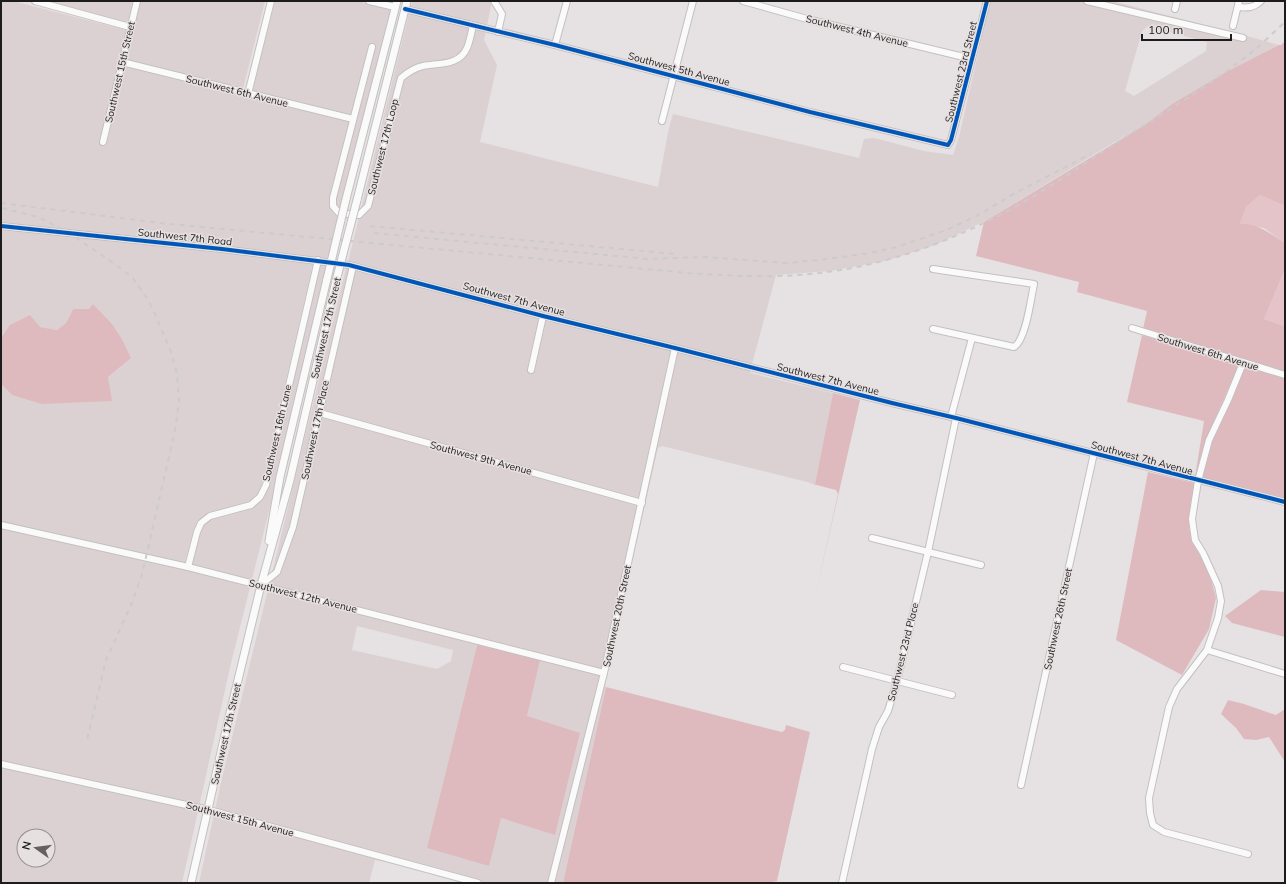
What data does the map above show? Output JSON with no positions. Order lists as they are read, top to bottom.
{
  "streets": {
    "main road": ["Southwest 17th Street"],
    "street": [
      "Southwest 4th Avenue",
      "Southwest 5th Avenue",
      "Southwest 15th Street",
      "Southwest 23rd Street",
      "Southwest 6th Avenue",
      "Southwest 17th Loop",
      "Southwest 7th Road",
      "Southwest 7th Avenue",
      "Southwest 17th Place",
      "Southwest 16th Lane",
      "Southwest 9th Avenue",
      "Southwest 12th Avenue",
      "Southwest 20th Street",
      "Southwest 26th Street",
      "Southwest 23rd Place",
      "Southwest 15th Avenue"
    ]
  },
  "crossings": [
    ["Southwest 4th Avenue", "Southwest 23rd Street"],
    ["Southwest 5th Avenue", "Southwest 23rd Street"],
    ["Southwest 5th Avenue", "Southwest 17th Loop"],
    ["Southwest 5th Avenue", "Southwest 17th Street"],
    ["Southwest 15th Street", "Southwest 6th Avenue"],
    ["Southwest 6th Avenue", "Southwest 17th Loop"],
    ["Southwest 7th Road", "Southwest 7th Avenue"],
    ["Southwest 7th Road", "Southwest 17th Place"],
    ["Southwest 7th Road", "Southwest 16th Lane"],
    ["Southwest 7th Avenue", "Southwest 20th Street"],
    ["Southwest 7th Avenue", "Southwest 26th Street"],
    ["Southwest 7th Avenue", "Southwest 23rd Place"],
    ["Southwest 17th Street", "Southwest 17th Place"],
    ["Southwest 17th Street", "Southwest 12th Avenue"],
    ["Southwest 17th Street", "Southwest 15th Avenue"],
    ["Southwest 17th Place", "Southwest 9th Avenue"],
    ["Southwest 17th Place", "Southwest 12th Avenue"],
    ["Southwest 16th Lane", "Southwest 12th Avenue"],
    ["Southwest 9th Avenue", "Southwest 20th Street"],
    ["Southwest 12th Avenue", "Southwest 20th Street"]
  ],
  "scale_bar": "100 m",
  "north": "left"
}
